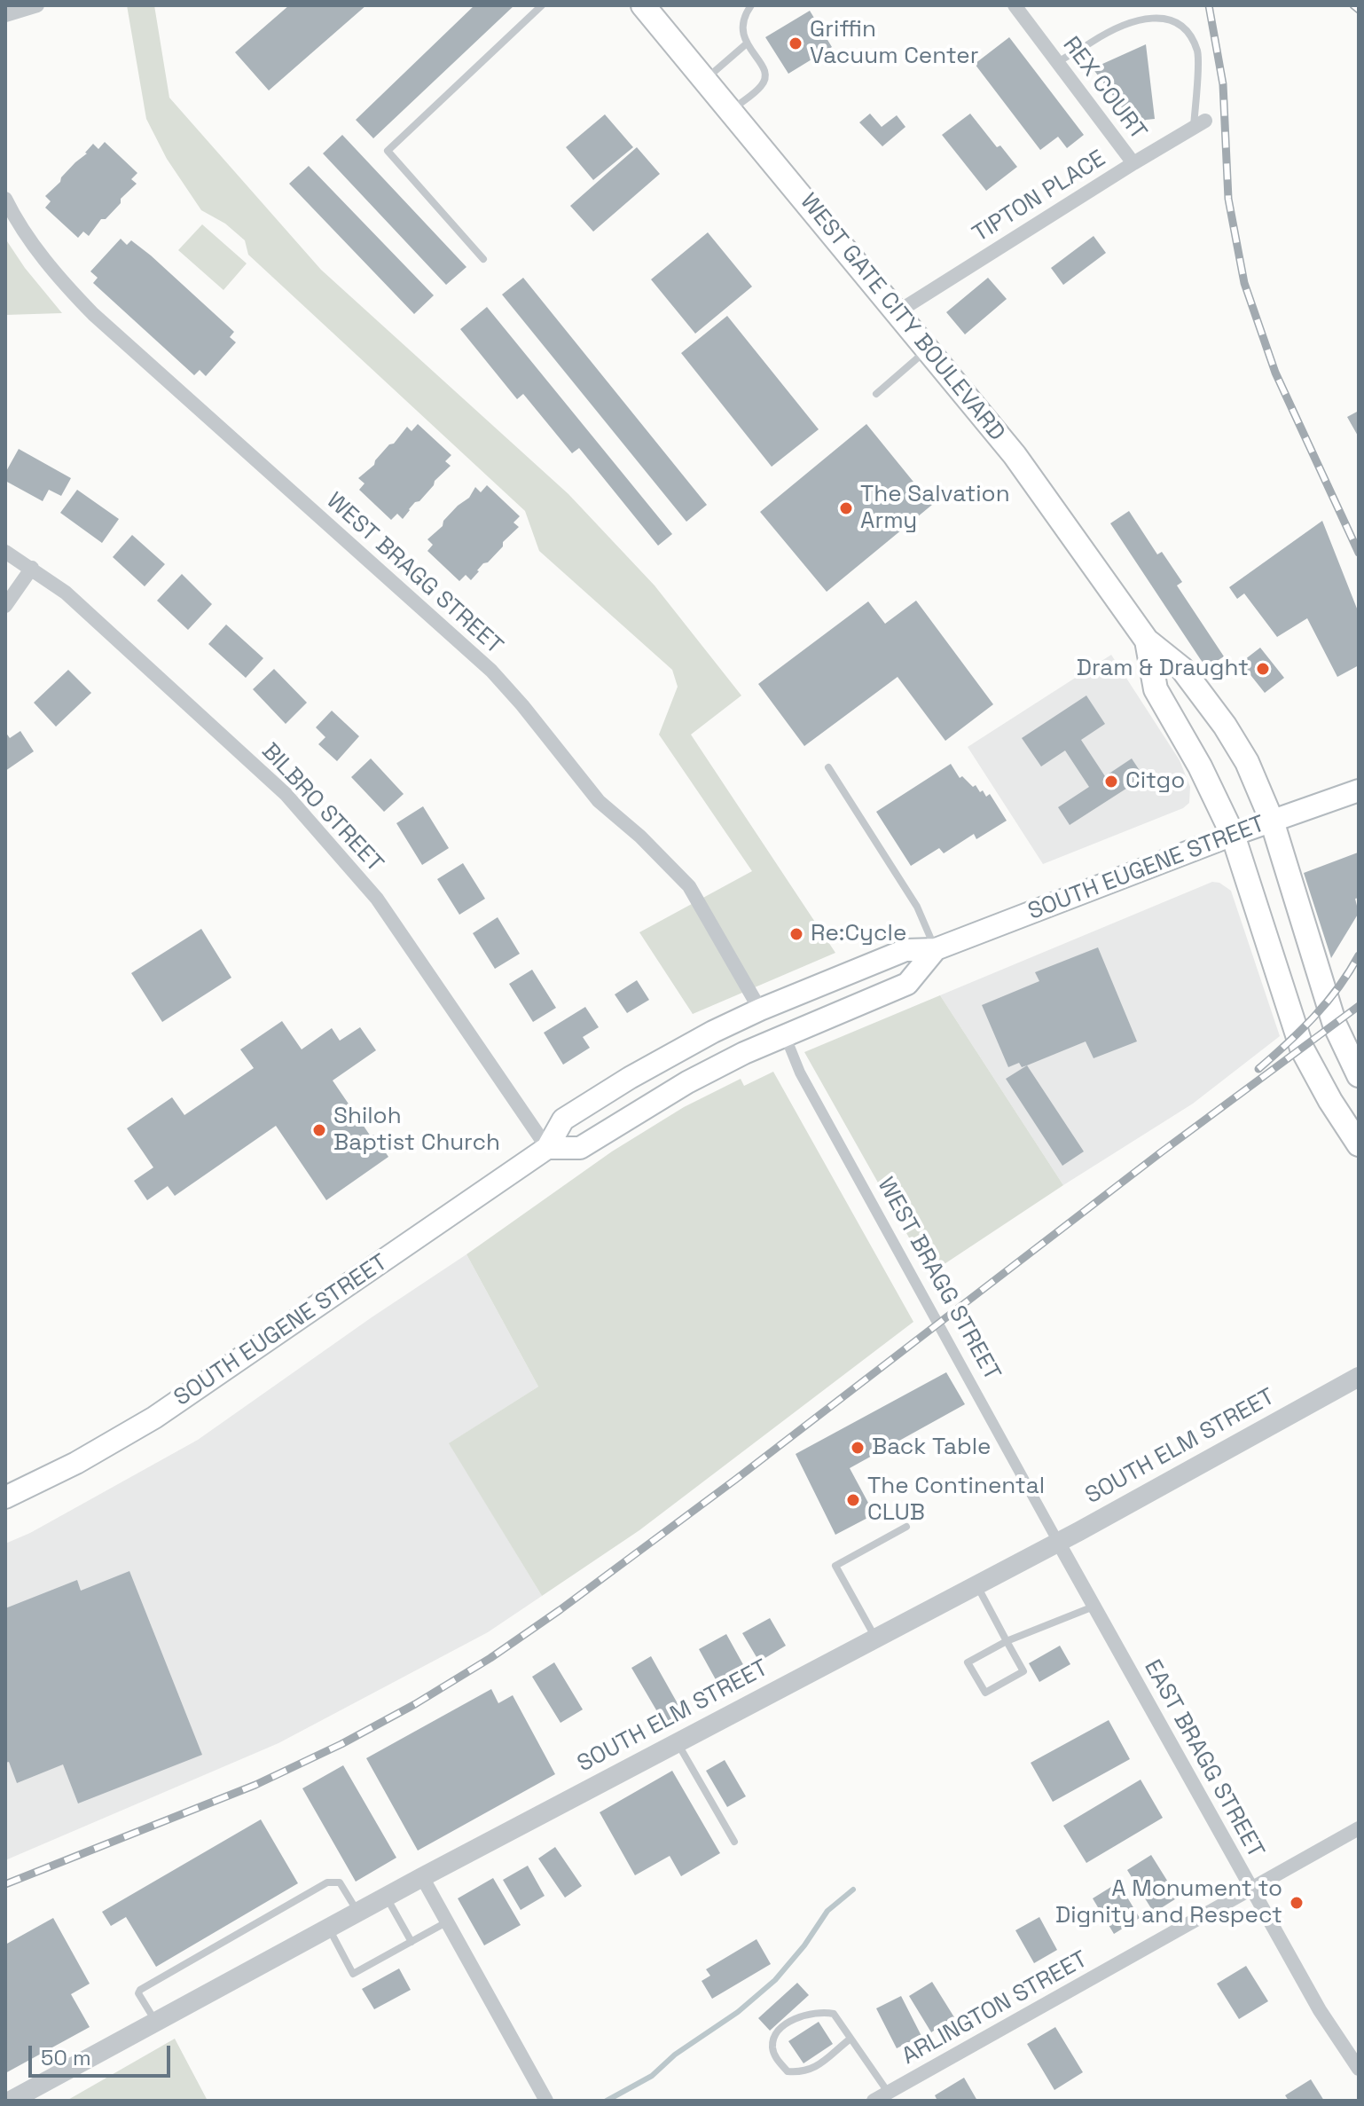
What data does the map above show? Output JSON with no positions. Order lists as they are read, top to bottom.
{
  "streets": {
    "main road": ["WEST GATE CITY BOULEVARD", "SOUTH EUGENE STREET"],
    "street": [
      "REX COURT",
      "TIPTON PLACE",
      "WEST BRAGG STREET",
      "BILBRO STREET",
      "SOUTH ELM STREET",
      "EAST BRAGG STREET",
      "ARLINGTON STREET"
    ]
  },
  "crossings": [
    ["REX COURT", "TIPTON PLACE"],
    ["TIPTON PLACE", "WEST GATE CITY BOULEVARD"],
    ["WEST GATE CITY BOULEVARD", "SOUTH EUGENE STREET"],
    ["WEST BRAGG STREET", "SOUTH EUGENE STREET"],
    ["WEST BRAGG STREET", "SOUTH ELM STREET"],
    ["WEST BRAGG STREET", "EAST BRAGG STREET"],
    ["BILBRO STREET", "SOUTH EUGENE STREET"],
    ["SOUTH ELM STREET", "EAST BRAGG STREET"],
    ["EAST BRAGG STREET", "ARLINGTON STREET"]
  ],
  "places": [
    "Griffin Vacuum Center",
    "The Salvation Army",
    "Dram & Draught",
    "Citgo",
    "Re:Cycle",
    "Shiloh Baptist Church",
    "Back Table",
    "The Continental CLUB",
    "A Monument to Dignity and Respect"
  ],
  "scale_bar": "50 m"
}
